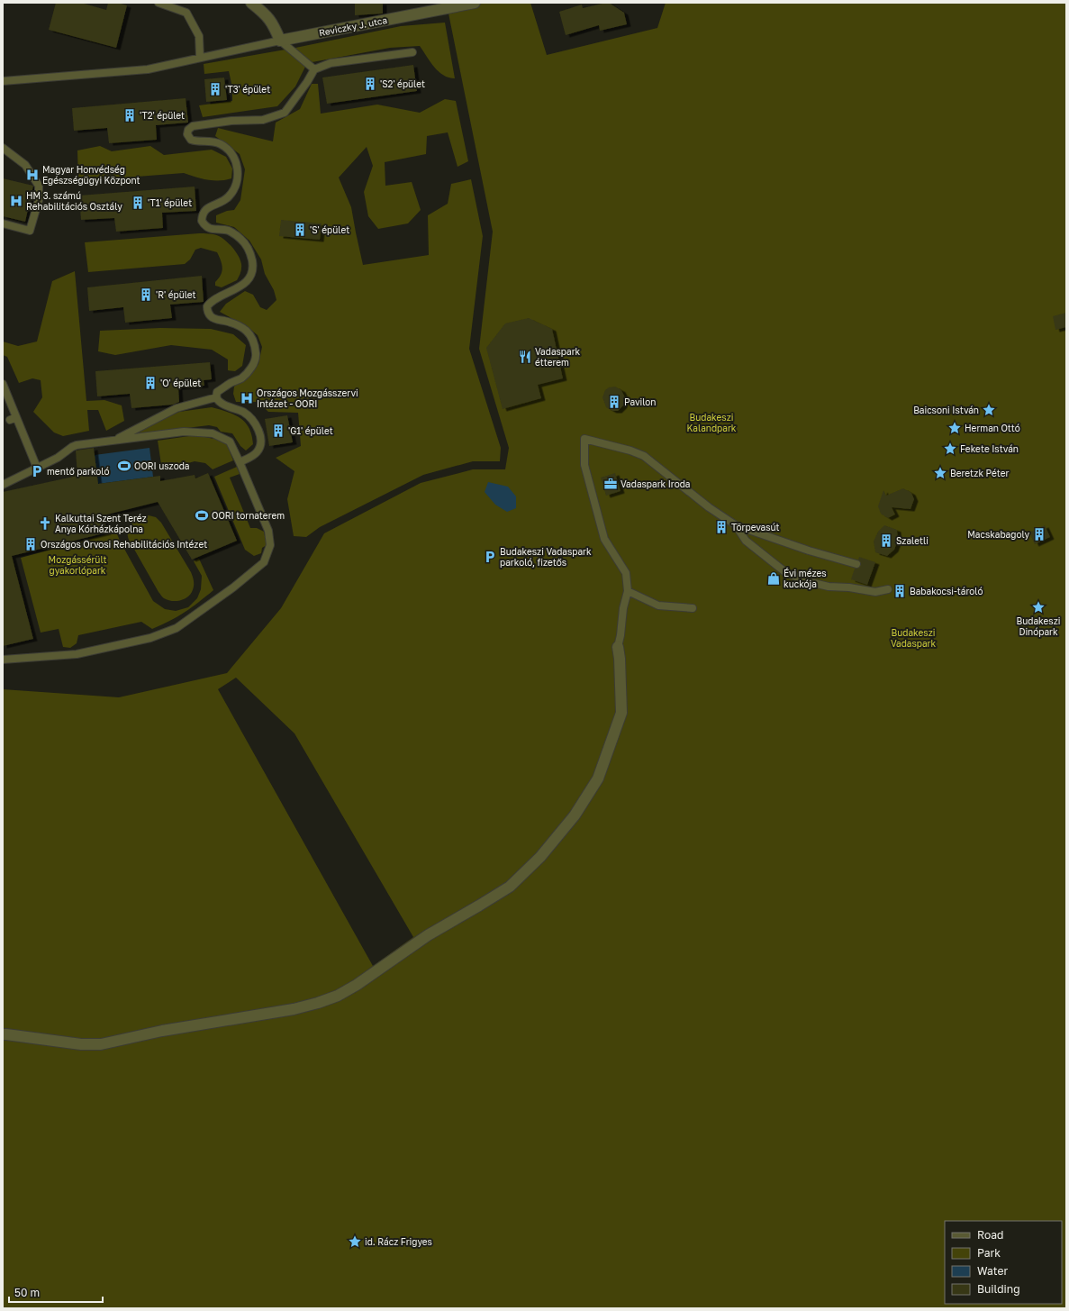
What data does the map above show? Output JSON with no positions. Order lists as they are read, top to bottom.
{
  "streets": {
    "street": ["Reviczky J. utca"]
  },
  "parks": ["Budakeszi Kalandpark", "Mozgássérült gyakorlópark", "Budakeszi Vadaspark"],
  "places": {
    "building": [
      "'S2' épület",
      "'T3' épület",
      "'T2' épület",
      "'T1' épület",
      "'S' épület",
      "'R' épület",
      "'O' épület",
      "Pavilon",
      "'G1' épület",
      "Törpevasút",
      "Macskabagoly",
      "Szaletli",
      "Országos Orvosi Rehabilitációs Intézet",
      "Babakocsi-tároló"
    ],
    "hospital": ["Magyar Honvédség Egészségügyi Központ", "HM 3. számú Rehabilitációs Osztály", "Országos Mozgásszervi Intézet - OORI"],
    "restaurant": ["Vadaspark étterem"],
    "place": [
      "Baicsoni István",
      "Herman Ottó",
      "Fekete István",
      "Beretzk Péter",
      "Budakeszi Dinópark",
      "id. Rácz Frigyes"
    ],
    "sports": ["OORI uszoda", "OORI tornaterem"],
    "parking": ["mentő parkoló", "Budakeszi Vadaspark parkoló, fizetős"],
    "office": ["Vadaspark Iroda"],
    "church": ["Kalkuttai Szent Teréz Anya Kórházkápolna"],
    "shop": ["Évi mézes kuckója"]
  },
  "legend": [
    "Road",
    "Park",
    "Water",
    "Building"
  ],
  "scale_bar": "50 m"
}
